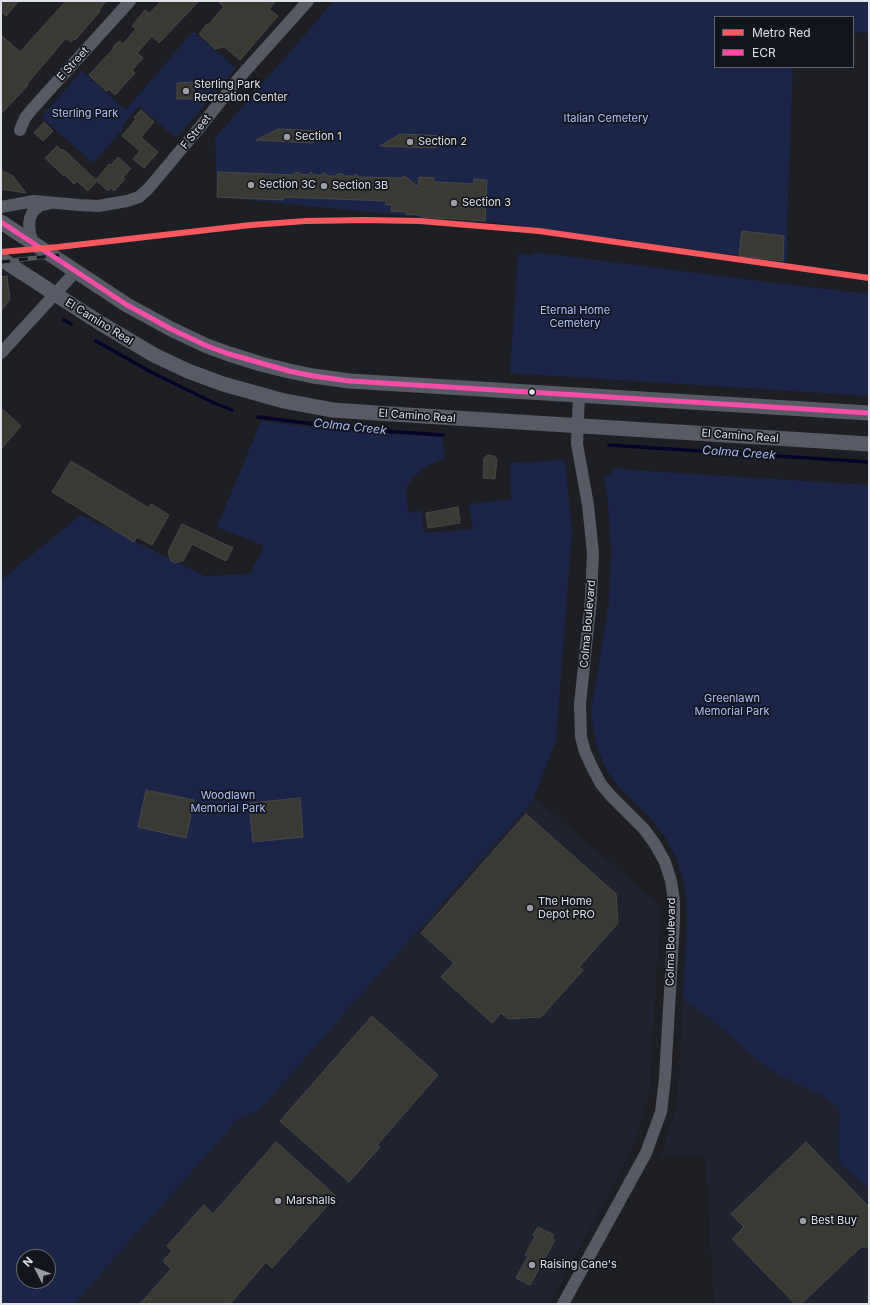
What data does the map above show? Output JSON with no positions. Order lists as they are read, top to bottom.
{
  "streets": {
    "main road": ["El Camino Real"],
    "street": ["E Street", "F Street", "Colma Boulevard"]
  },
  "crossings": [
    ["El Camino Real", "Colma Boulevard"]
  ],
  "water": ["Colma Creek"],
  "parks": [
    "Sterling Park",
    "Italian Cemetery",
    "Eternal Home Cemetery",
    "Greenlawn Memorial Park",
    "Woodlawn Memorial Park"
  ],
  "places": [
    "Sterling Park Recreation Center",
    "Section 1",
    "Section 2",
    "Section 3C",
    "Section 3B",
    "Section 3",
    "The Home Depot PRO",
    "Marshalls",
    "Best Buy",
    "Raising Cane's"
  ],
  "lines": ["metro line Red", "transit line ECR"],
  "legend": ["Metro Red", "ECR"],
  "north": "top left"
}
